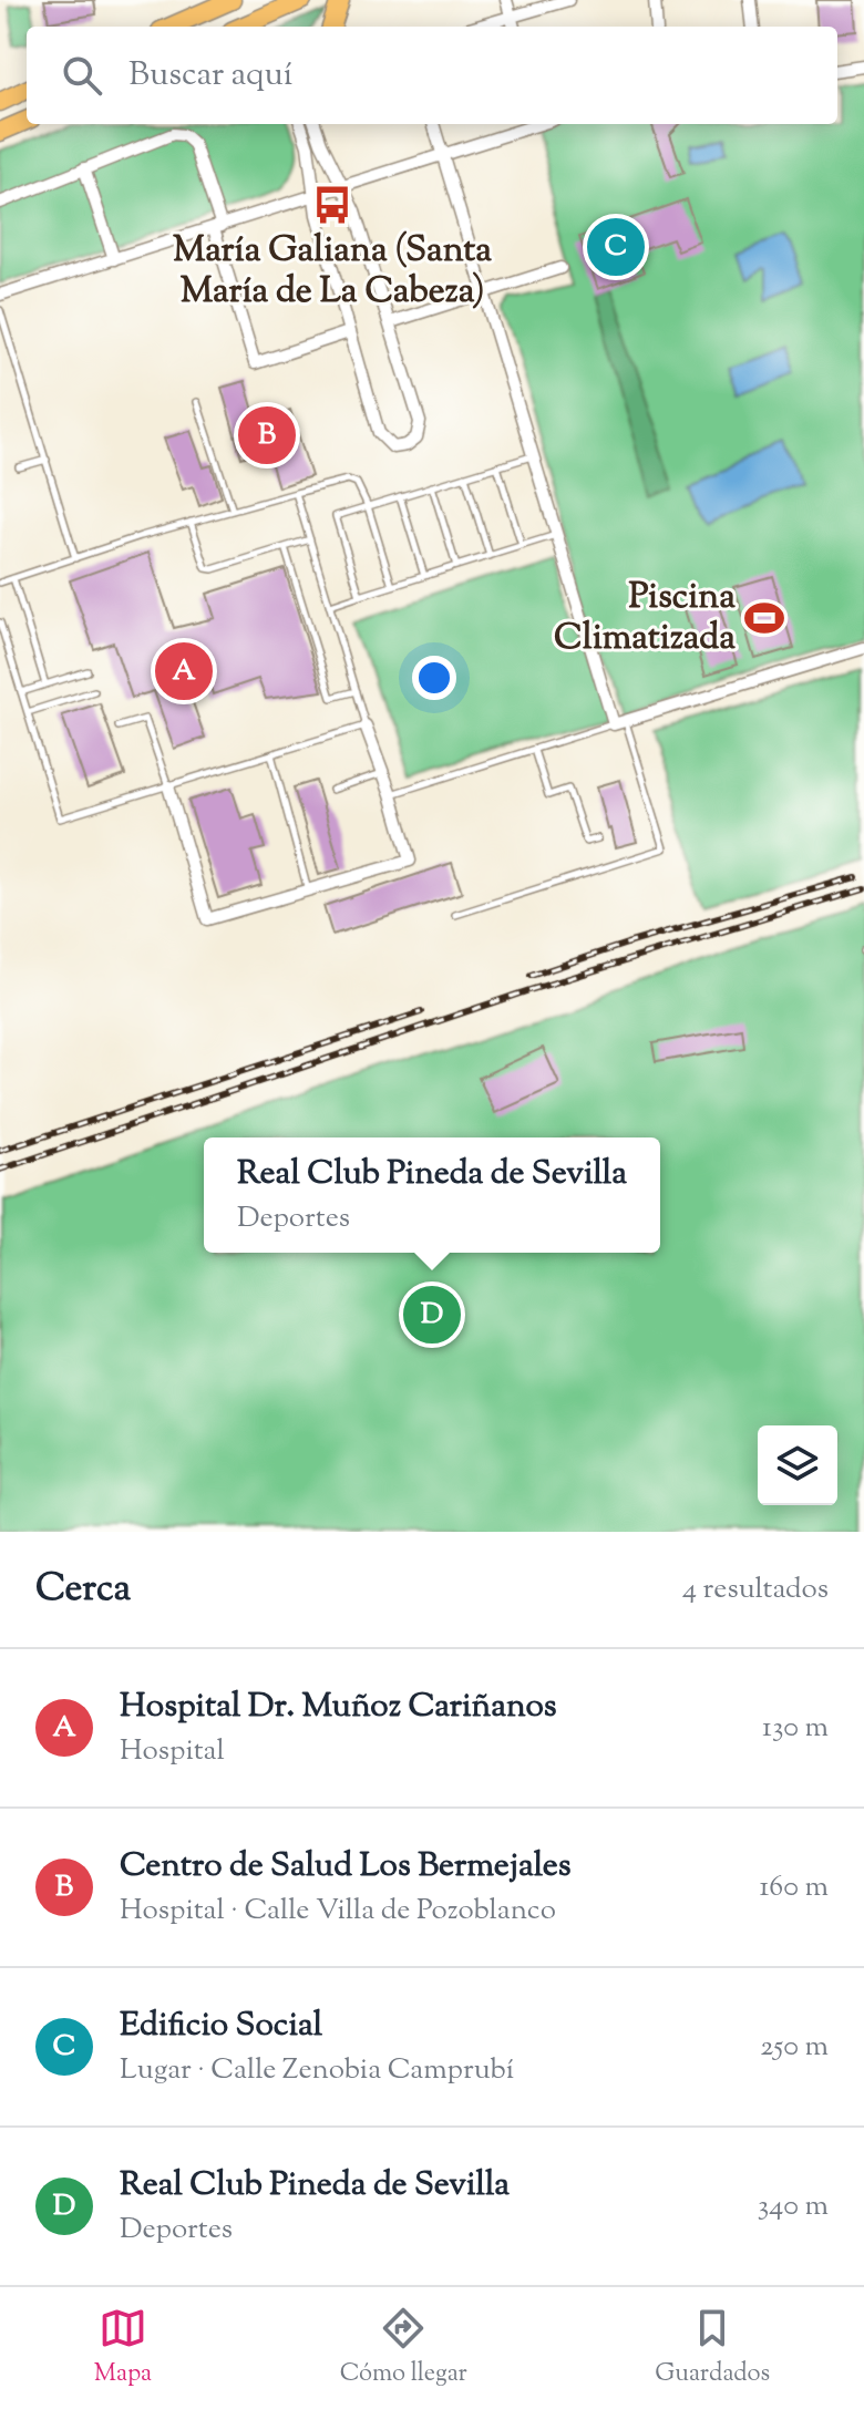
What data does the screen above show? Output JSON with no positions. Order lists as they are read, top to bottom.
{
  "places": {
    "bus stop": ["María Galiana (Santa María de La Cabeza)"],
    "sports": ["Piscina Climatizada"]
  },
  "page": {
    "search": "Buscar aquí",
    "pins": [
      "C",
      "B",
      "A",
      "D"
    ],
    "popup": ["Real Club Pineda de Sevilla", "Deportes"],
    "heading": ["Cerca", "4 resultados"],
    "list": [
      {
        "mark": "A",
        "name": "Hospital Dr. Muñoz Cariñanos",
        "note": "Hospital",
        "value": "130 m"
      },
      {
        "mark": "B",
        "name": "Centro de Salud Los Bermejales",
        "note": "Hospital · Calle Villa de Pozoblanco",
        "value": "160 m"
      },
      {
        "mark": "C",
        "name": "Edificio Social",
        "note": "Lugar · Calle Zenobia Camprubí",
        "value": "250 m"
      },
      {
        "mark": "D",
        "name": "Real Club Pineda de Sevilla",
        "note": "Deportes",
        "value": "340 m"
      }
    ],
    "nav": ["Mapa", "Cómo llegar", "Guardados"]
  }
}
